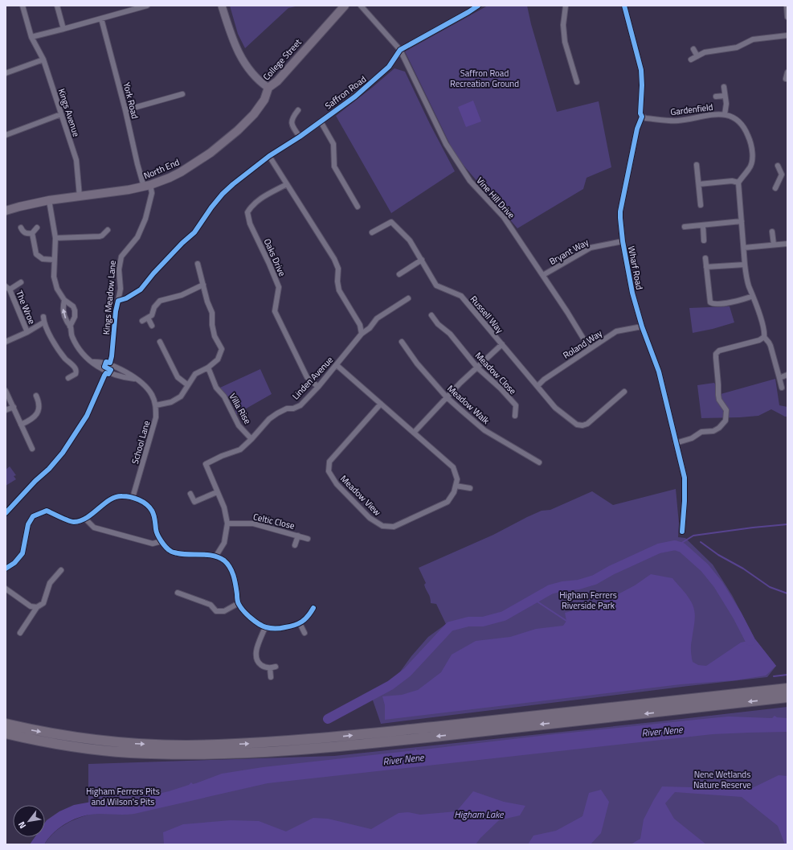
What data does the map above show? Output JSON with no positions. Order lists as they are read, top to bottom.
{
  "streets": {
    "main road": ["College Street", "North End"],
    "street": [
      "Saffron Road",
      "York Road",
      "Gardenfield",
      "Kings Avenue",
      "Vine Hill Drive",
      "Bryant Way",
      "Oaks Drive",
      "Wharf Road",
      "Kings Meadow Lane",
      "The Wroe",
      "Russell Way",
      "Roland Way",
      "Meadow Close",
      "Linden Avenue",
      "Meadow Walk",
      "Villa Rise",
      "School Lane",
      "Meadow View",
      "Celtic Close"
    ]
  },
  "crossings": [
    ["College Street", "North End"],
    ["Saffron Road", "Vine Hill Drive"],
    ["York Road", "North End"],
    ["York Road", "Kings Meadow Lane"],
    ["Gardenfield", "Wharf Road"],
    ["Kings Avenue", "North End"],
    ["North End", "Kings Meadow Lane"],
    ["Vine Hill Drive", "Bryant Way"],
    ["Vine Hill Drive", "Roland Way"],
    ["Bryant Way", "Wharf Road"],
    ["Oaks Drive", "Linden Avenue"],
    ["Wharf Road", "Roland Way"],
    ["Russell Way", "Roland Way"],
    ["Linden Avenue", "Villa Rise"],
    ["Linden Avenue", "Meadow View"],
    ["Linden Avenue", "Celtic Close"]
  ],
  "water": ["River Nene", "Higham Lake"],
  "parks": [
    "Saffron Road Recreation Ground",
    "Higham Ferrers Riverside Park",
    "Nene Wetlands Nature Reserve",
    "Higham Ferrers Pits and Wilson's Pits"
  ],
  "north": "bottom left"
}
